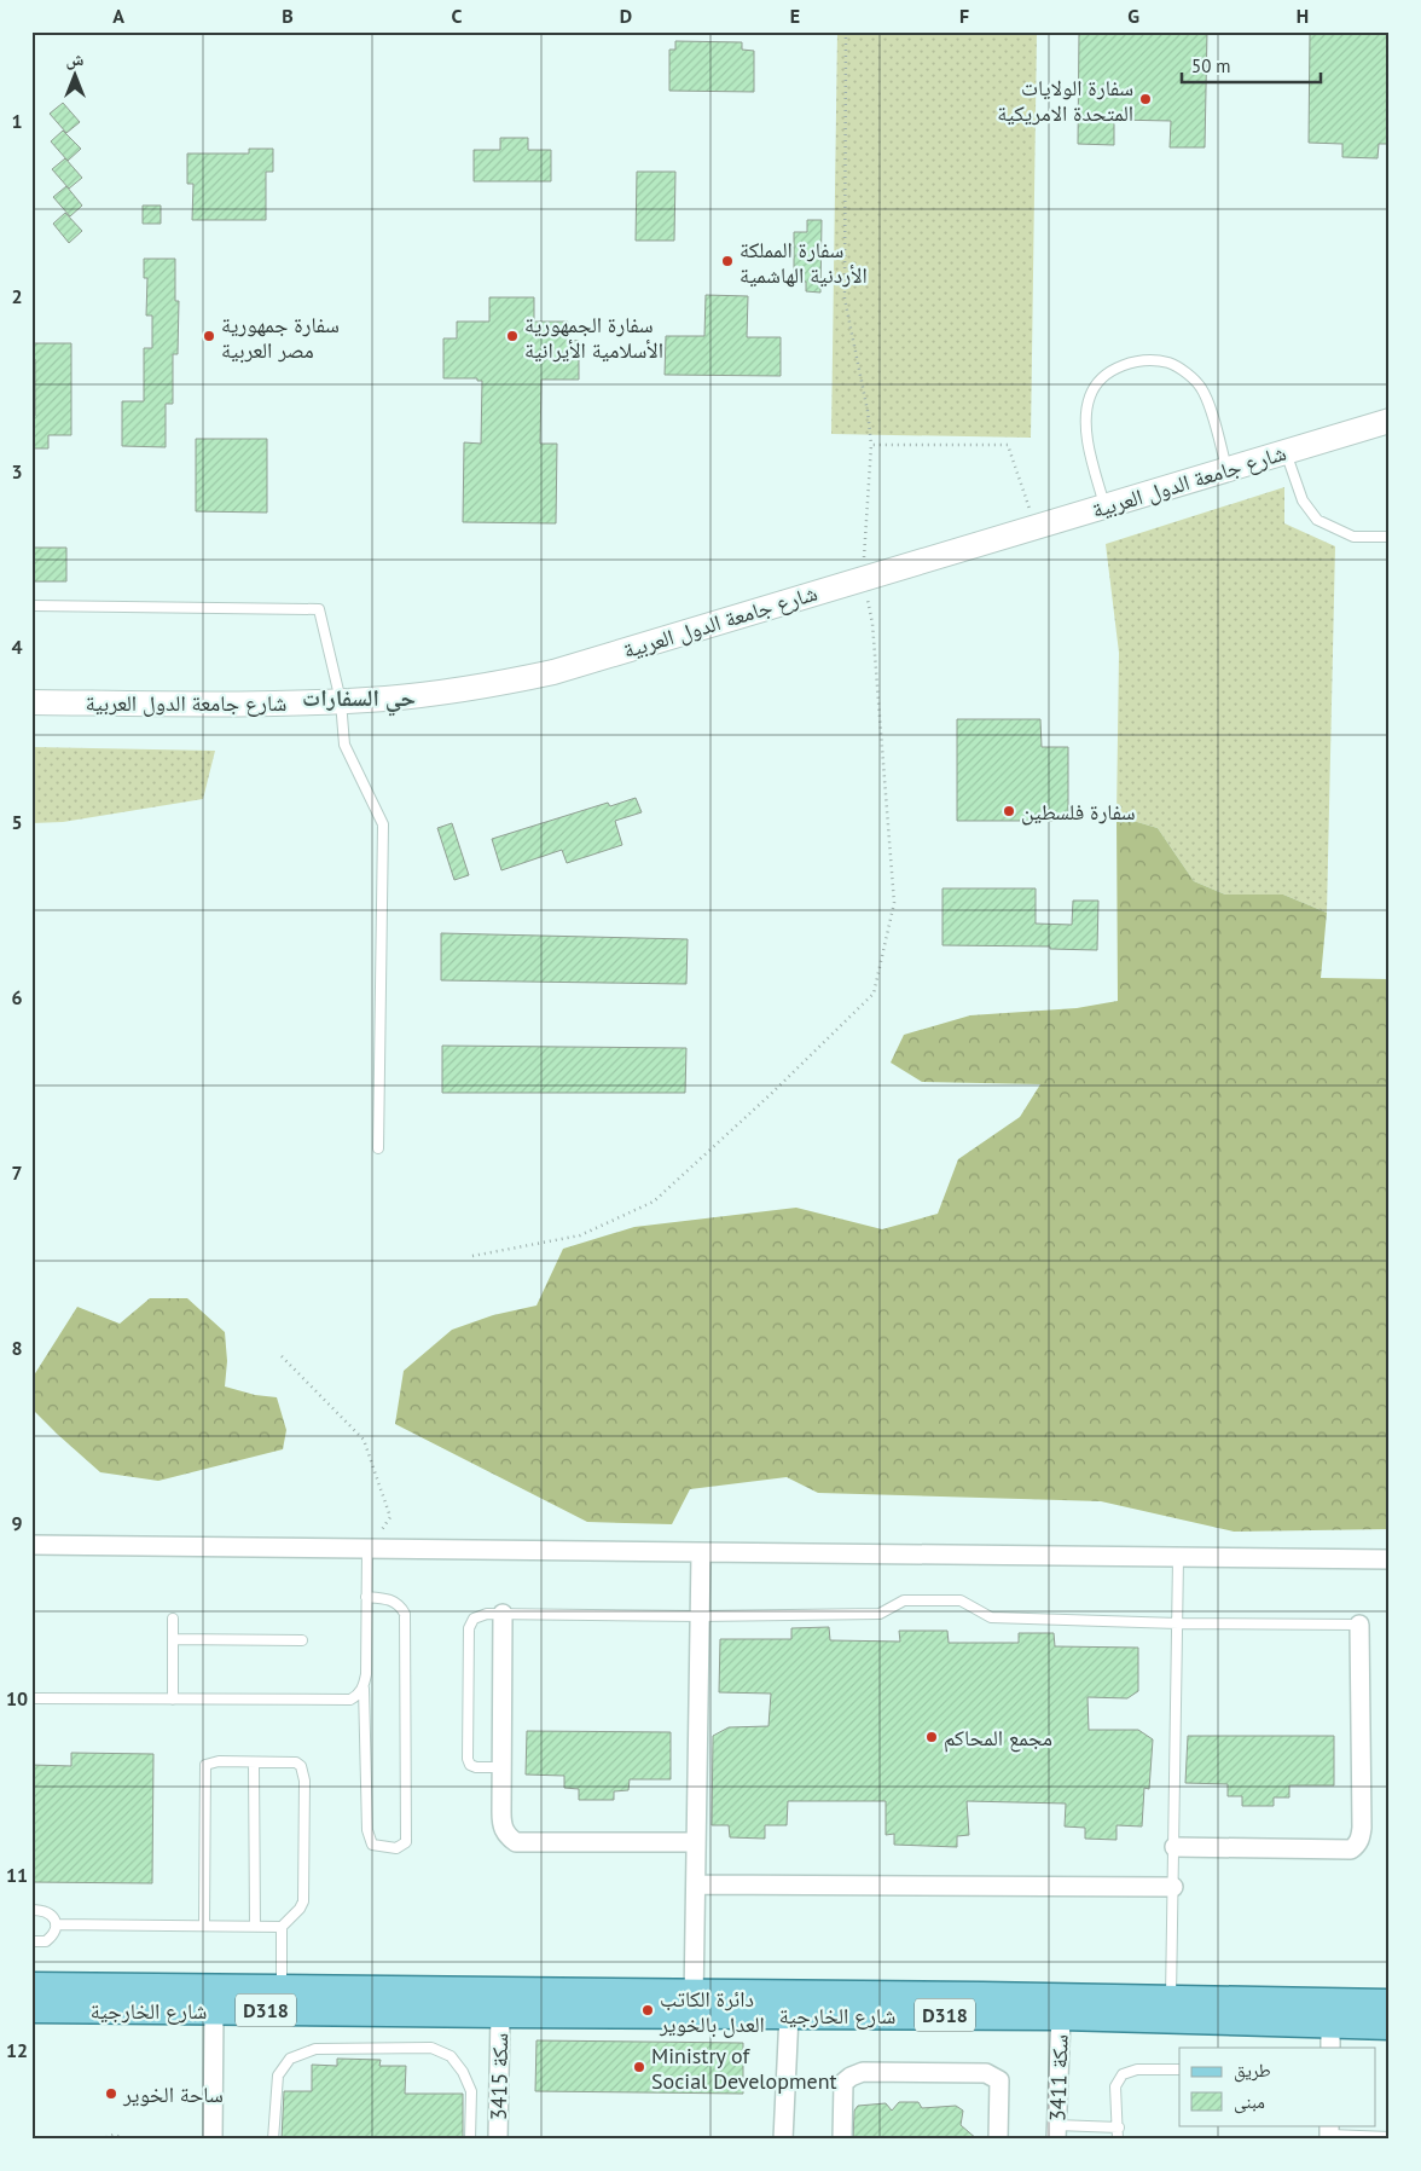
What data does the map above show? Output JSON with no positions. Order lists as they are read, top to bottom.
{
  "streets": {
    "main road": ["شارع الخارجية", "D318"],
    "street": ["شارع جامعة الدول العربية", "سكة 3415", "سكة 3411"]
  },
  "crossings": [
    ["شارع الخارجية", "سكة 3415"],
    ["شارع الخارجية", "سكة 3411"]
  ],
  "districts": ["حي السفارات"],
  "places": [
    "سفارة الولايات المتحدة الامريكية",
    "سفارة المملكة الأردنية الهاشمية",
    "سفارة جمهورية مصر العربية",
    "سفارة الجمهورية الأسلامية الأيرانية",
    "سفارة فلسطين",
    "مجمع المحاكم",
    "دائرة الكاتب العدل بالخوير",
    "Ministry of Social Development",
    "ساحة الخوير"
  ],
  "legend": ["طريق", "مبنى"],
  "scale_bar": "50 m",
  "north": "top",
  "grid": {
    "columns": [
      "A",
      "B",
      "C",
      "D",
      "E",
      "F",
      "G",
      "H"
    ],
    "rows": [
      "1",
      "2",
      "3",
      "4",
      "5",
      "6",
      "7",
      "8",
      "9",
      "10",
      "11",
      "12"
    ]
  }
}
